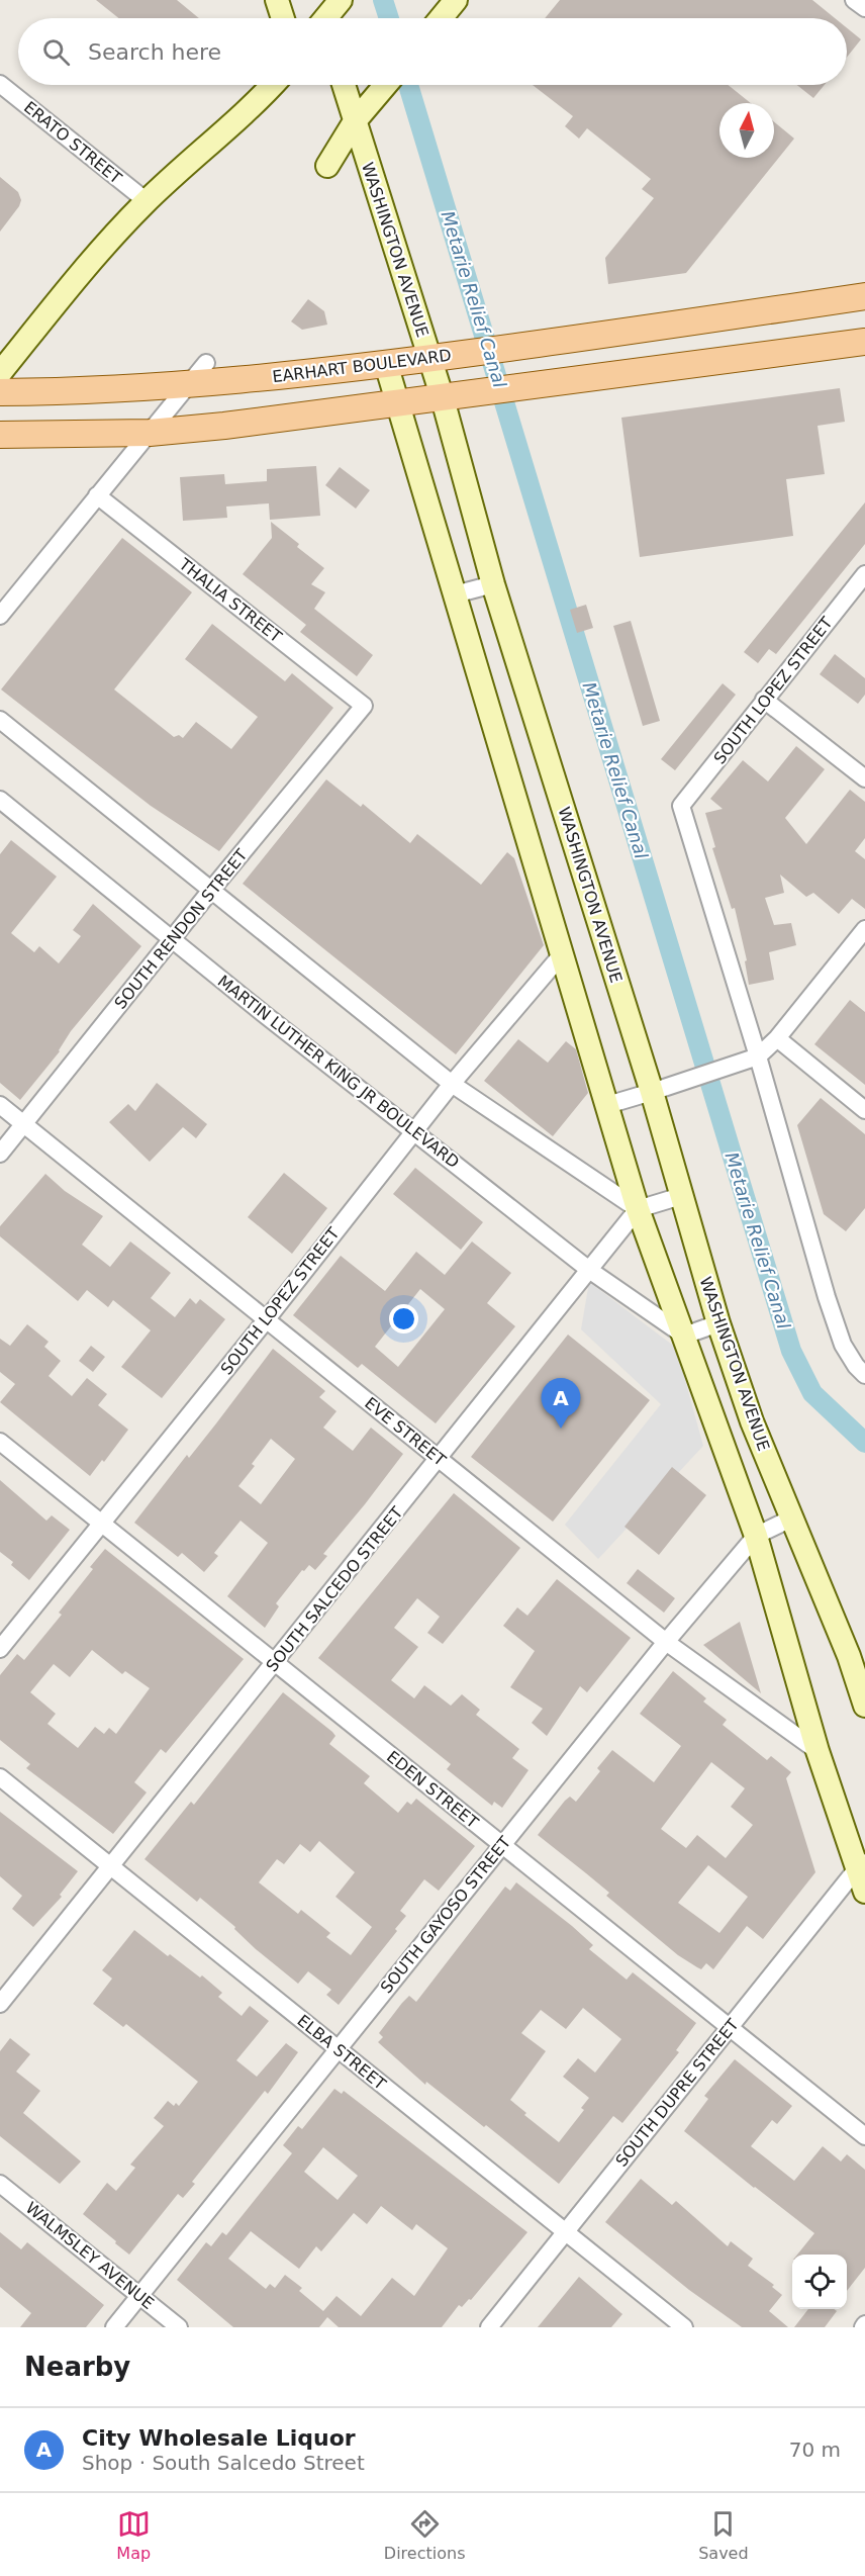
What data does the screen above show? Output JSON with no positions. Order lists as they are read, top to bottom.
{
  "streets": {
    "main road": ["EARHART BOULEVARD"],
    "street": [
      "ERATO STREET",
      "WASHINGTON AVENUE",
      "THALIA STREET",
      "SOUTH LOPEZ STREET",
      "SOUTH RENDON STREET",
      "MARTIN LUTHER KING JR BOULEVARD",
      "EVE STREET",
      "SOUTH SALCEDO STREET",
      "EDEN STREET",
      "SOUTH GAYOSO STREET",
      "ELBA STREET",
      "SOUTH DUPRE STREET",
      "WALMSLEY AVENUE"
    ]
  },
  "crossings": [
    ["WASHINGTON AVENUE", "EARHART BOULEVARD"],
    ["WASHINGTON AVENUE", "SOUTH GAYOSO STREET"],
    ["THALIA STREET", "SOUTH RENDON STREET"],
    ["SOUTH LOPEZ STREET", "MARTIN LUTHER KING JR BOULEVARD"],
    ["SOUTH LOPEZ STREET", "EVE STREET"],
    ["SOUTH LOPEZ STREET", "EDEN STREET"],
    ["SOUTH RENDON STREET", "MARTIN LUTHER KING JR BOULEVARD"],
    ["SOUTH RENDON STREET", "EVE STREET"],
    ["MARTIN LUTHER KING JR BOULEVARD", "SOUTH SALCEDO STREET"],
    ["EVE STREET", "SOUTH SALCEDO STREET"],
    ["EVE STREET", "SOUTH GAYOSO STREET"],
    ["SOUTH SALCEDO STREET", "EDEN STREET"],
    ["SOUTH SALCEDO STREET", "ELBA STREET"],
    ["EDEN STREET", "SOUTH GAYOSO STREET"],
    ["EDEN STREET", "SOUTH DUPRE STREET"],
    ["SOUTH GAYOSO STREET", "ELBA STREET"],
    ["SOUTH GAYOSO STREET", "WALMSLEY AVENUE"],
    ["ELBA STREET", "SOUTH DUPRE STREET"]
  ],
  "water": ["Metarie Relief Canal"],
  "north": "top",
  "page": {
    "search": "Search here",
    "pins": "A",
    "heading": "Nearby",
    "list": [
      {
        "mark": "A",
        "name": "City Wholesale Liquor",
        "note": "Shop · South Salcedo Street",
        "value": "70 m"
      }
    ],
    "nav": ["Map", "Directions", "Saved"]
  }
}
